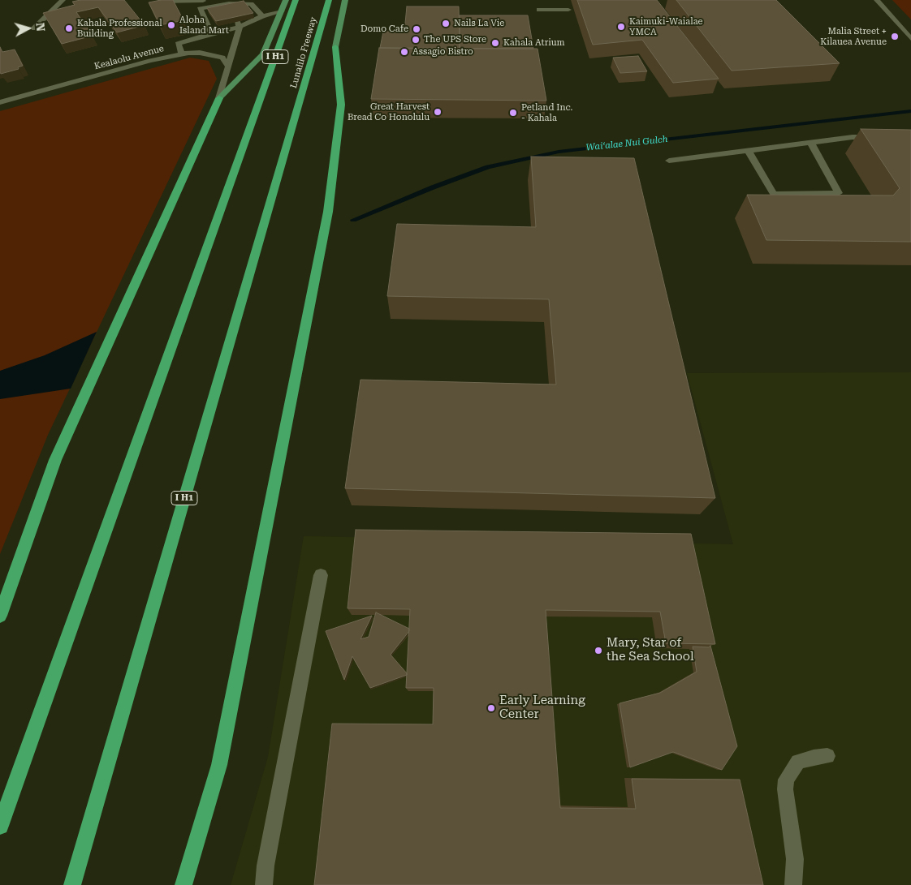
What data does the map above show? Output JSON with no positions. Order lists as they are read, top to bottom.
{
  "streets": {
    "highway": ["Lunalilo Freeway", "I H1"],
    "street": ["Kealaolu Avenue"]
  },
  "water": ["Waiʻalae Nui Gulch"],
  "places": [
    "Nails La Vie",
    "Aloha Island Mart",
    "Kaimuki-Waialae YMCA",
    "Kahala Professional Building",
    "Domo Cafe",
    "Malia Street + Kilauea Avenue",
    "The UPS Store",
    "Kahala Atrium",
    "Assagio Bistro",
    "Great Harvest Bread Co Honolulu",
    "Petland Inc. - Kahala",
    "Mary, Star of the Sea School",
    "Early Learning Center"
  ],
  "north": "right"
}
